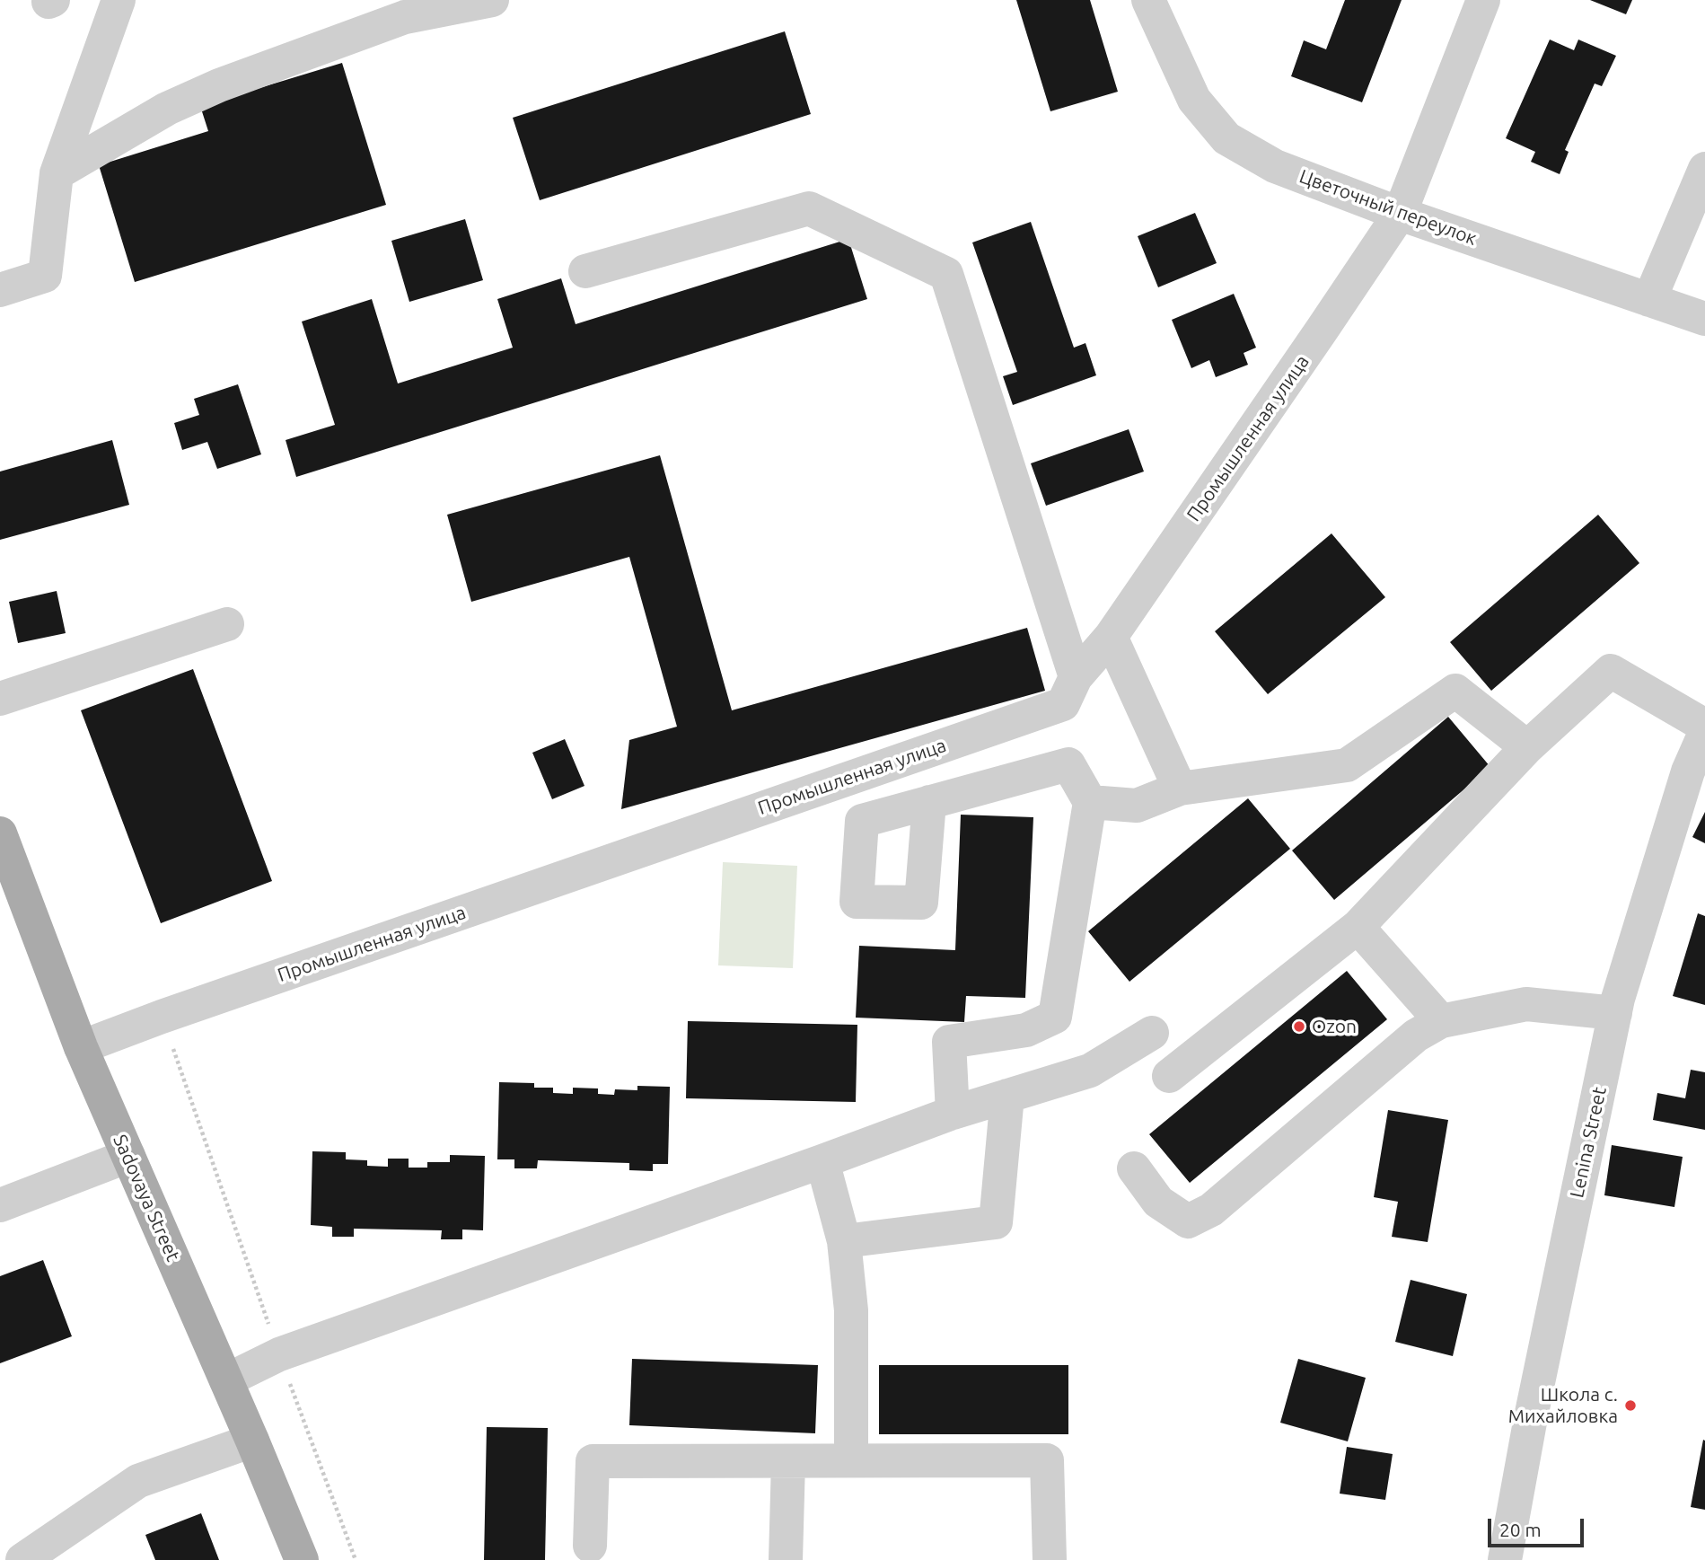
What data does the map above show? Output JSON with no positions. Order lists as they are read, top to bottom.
{
  "streets": {
    "main road": ["Sadovaya Street"],
    "street": ["Цветочный переулок", "Промышленная улица", "Lenina Street"]
  },
  "crossings": [
    ["Цветочный переулок", "Промышленная улица"],
    ["Промышленная улица", "Sadovaya Street"]
  ],
  "places": ["Ozon", "Школа с. Михайловка"],
  "scale_bar": "20 m"
}
